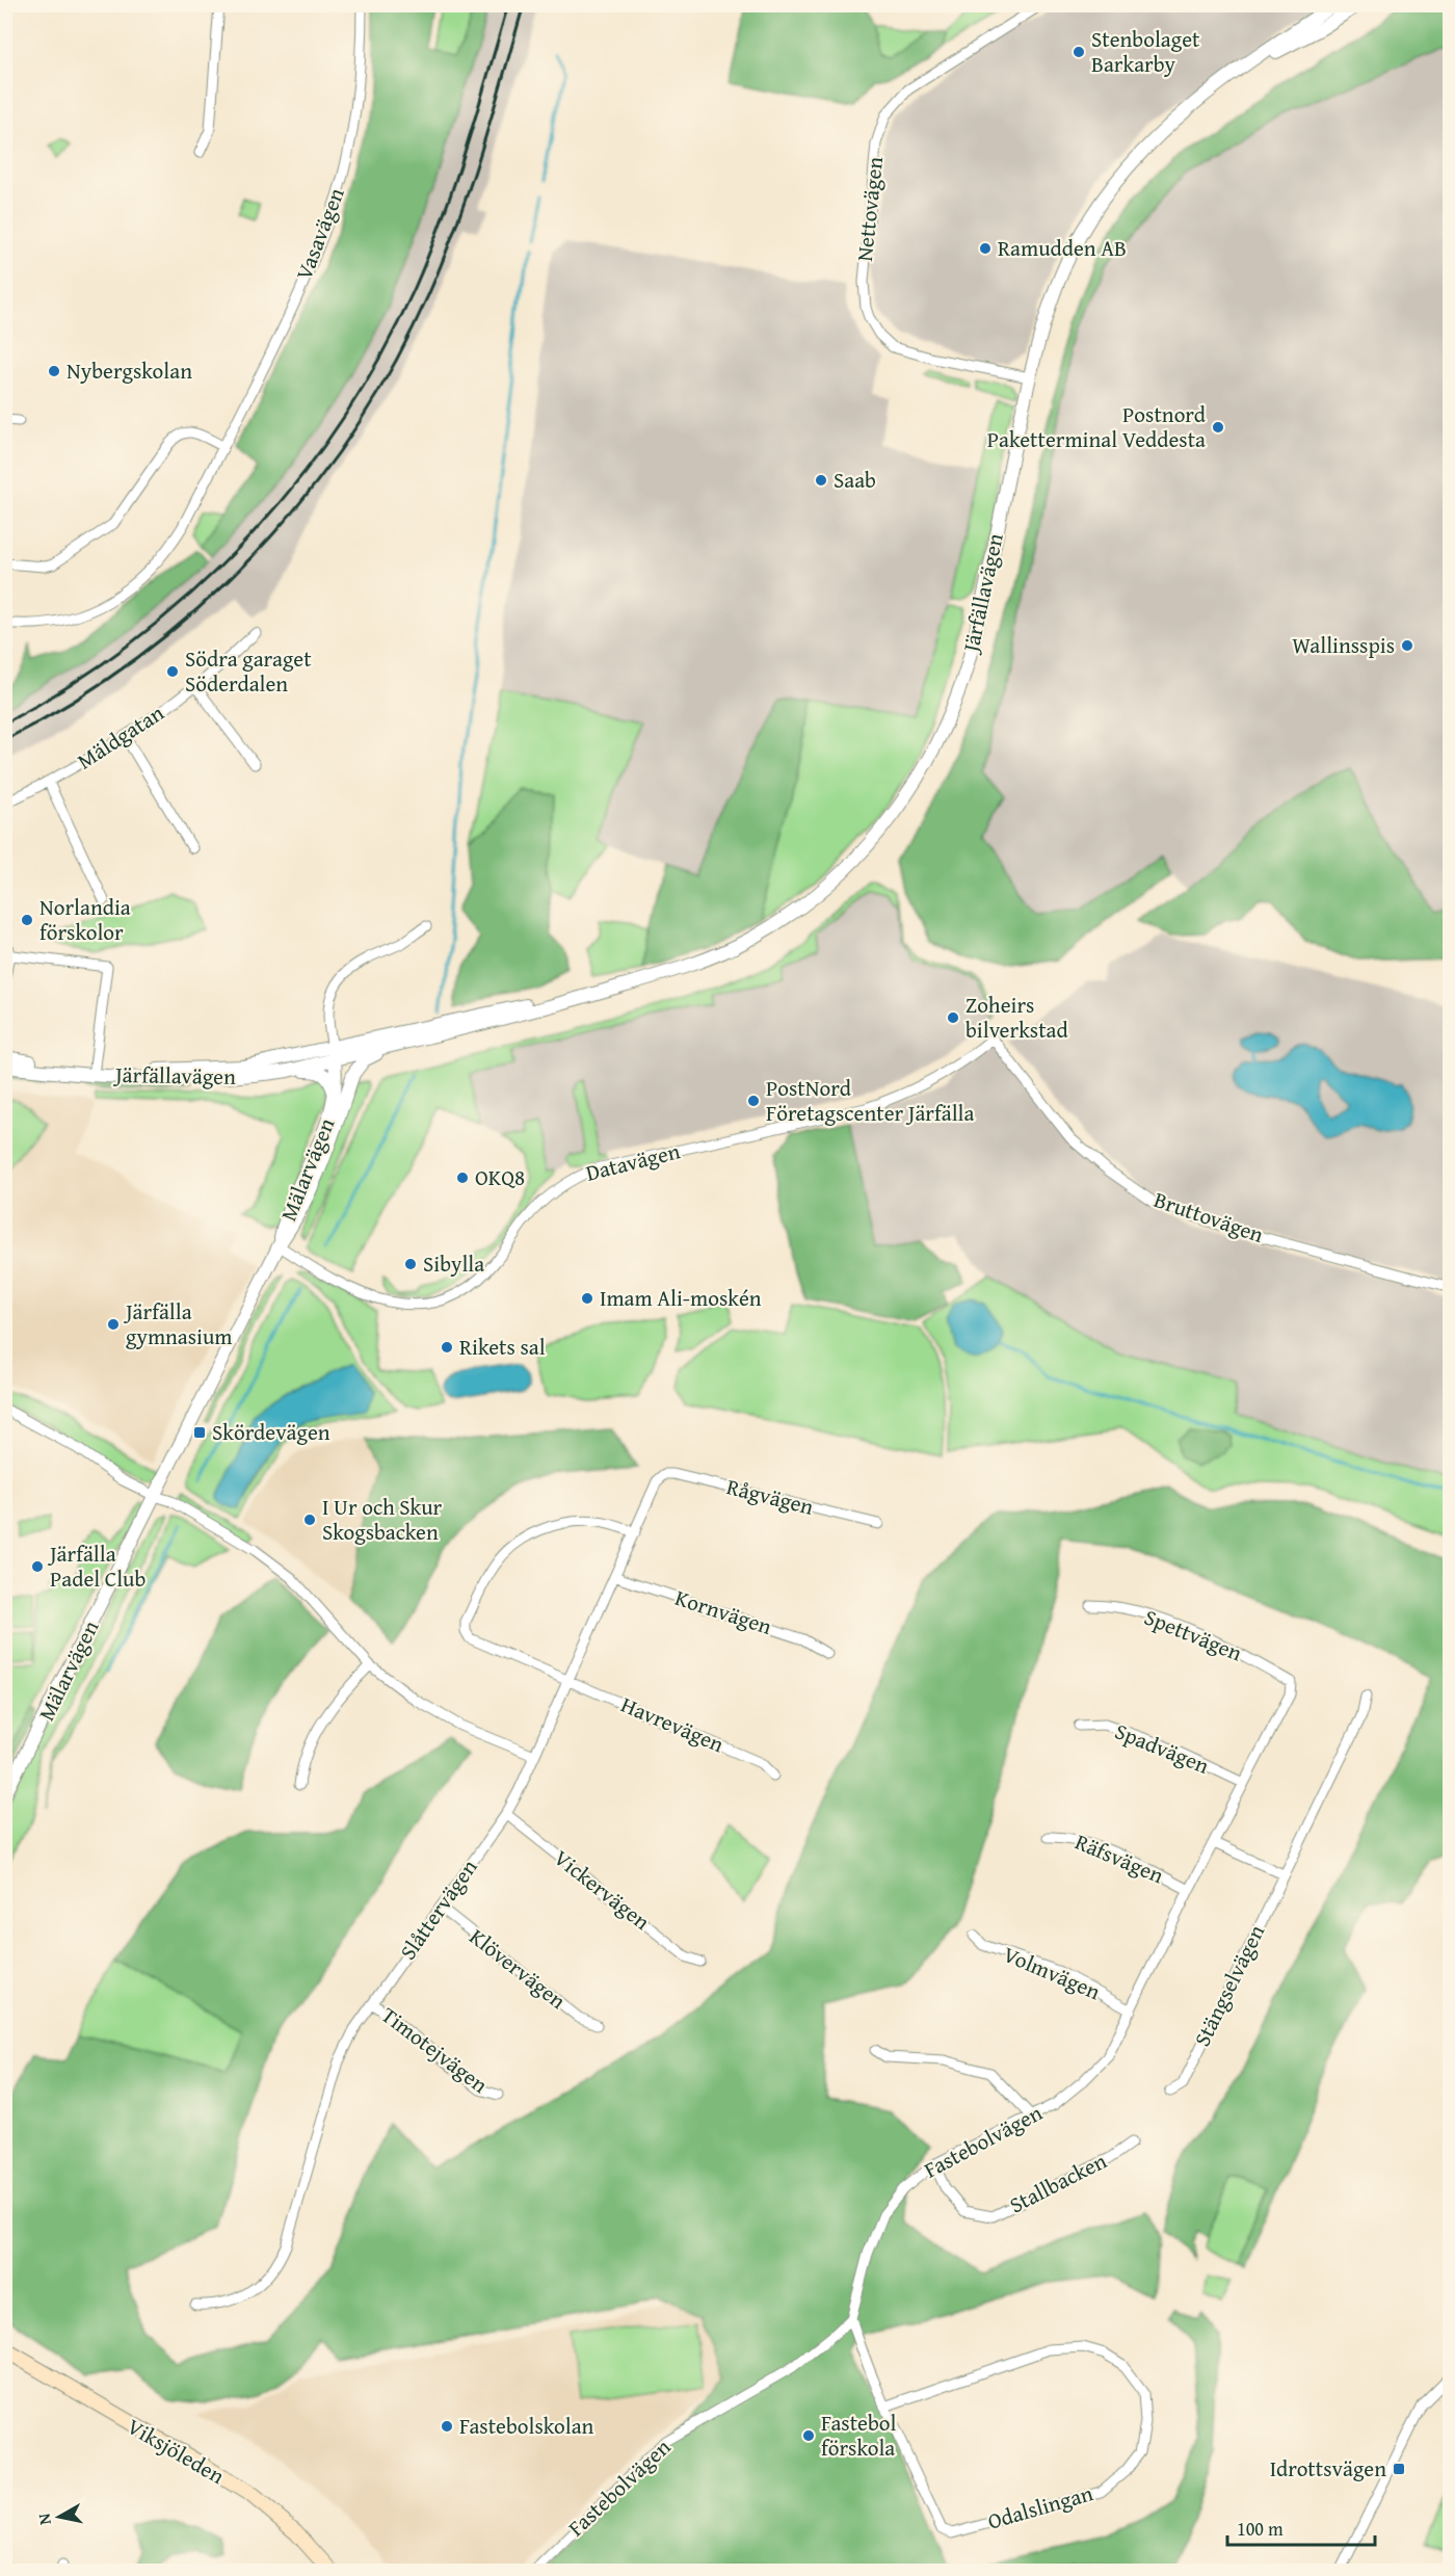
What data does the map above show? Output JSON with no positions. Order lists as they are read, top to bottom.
{
  "streets": {
    "main road": ["Viksjöleden"],
    "street": [
      "Nettovägen",
      "Vasavägen",
      "Järfällavägen",
      "Mäldgatan",
      "Datavägen",
      "Mälarvägen",
      "Bruttovägen",
      "Rågvägen",
      "Kornvägen",
      "Spettvägen",
      "Havrevägen",
      "Spadvägen",
      "Räfsvägen",
      "Vickervägen",
      "Slåttervägen",
      "Klövervägen",
      "Volmvägen",
      "Stängselvägen",
      "Timotejvägen",
      "Fastebolvägen",
      "Stallbacken",
      "Odalslingan"
    ]
  },
  "crossings": [
    ["Nettovägen", "Järfällavägen"],
    ["Järfällavägen", "Mälarvägen"],
    ["Datavägen", "Mälarvägen"],
    ["Datavägen", "Bruttovägen"],
    ["Rågvägen", "Slåttervägen"],
    ["Kornvägen", "Slåttervägen"],
    ["Spettvägen", "Fastebolvägen"],
    ["Havrevägen", "Slåttervägen"],
    ["Spadvägen", "Fastebolvägen"],
    ["Räfsvägen", "Fastebolvägen"],
    ["Vickervägen", "Slåttervägen"],
    ["Slåttervägen", "Klövervägen"],
    ["Slåttervägen", "Timotejvägen"],
    ["Volmvägen", "Fastebolvägen"],
    ["Fastebolvägen", "Stallbacken"],
    ["Fastebolvägen", "Odalslingan"]
  ],
  "places": {
    "other": [
      "Stenbolaget Barkarby",
      "Ramudden AB",
      "Nybergskolan",
      "Postnord Paketterminal Veddesta",
      "Saab",
      "Wallinsspis",
      "Södra garaget Söderdalen",
      "Norlandia förskolor",
      "Zoheirs bilverkstad",
      "PostNord Företagscenter Järfälla",
      "OKQ8",
      "Sibylla",
      "Imam Ali-moskén",
      "Järfälla gymnasium",
      "Rikets sal",
      "I Ur och Skur Skogsbacken",
      "Järfälla Padel Club",
      "Fastebolskolan",
      "Fastebol förskola"
    ],
    "transit": ["Skördevägen", "Idrottsvägen"]
  },
  "scale_bar": "100 m",
  "north": "left"
}
